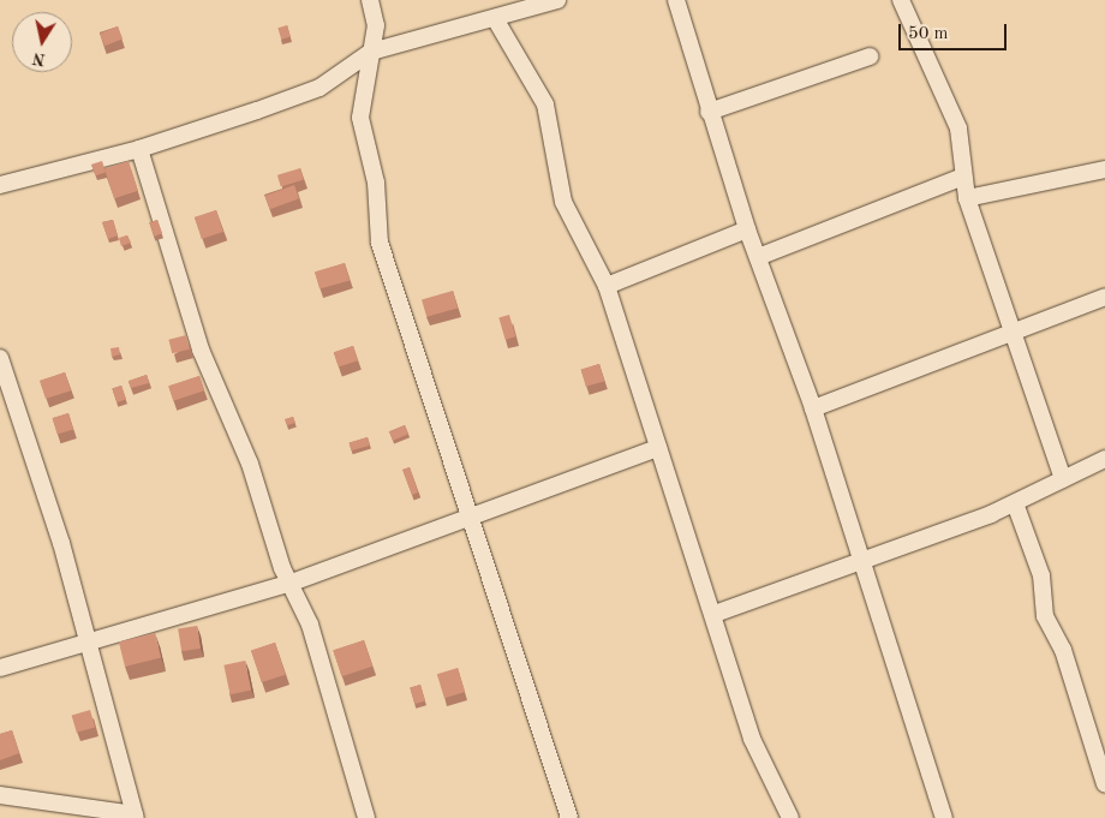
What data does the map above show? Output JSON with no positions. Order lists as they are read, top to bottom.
{
  "scale_bar": "50 m",
  "north": "bottom"
}
